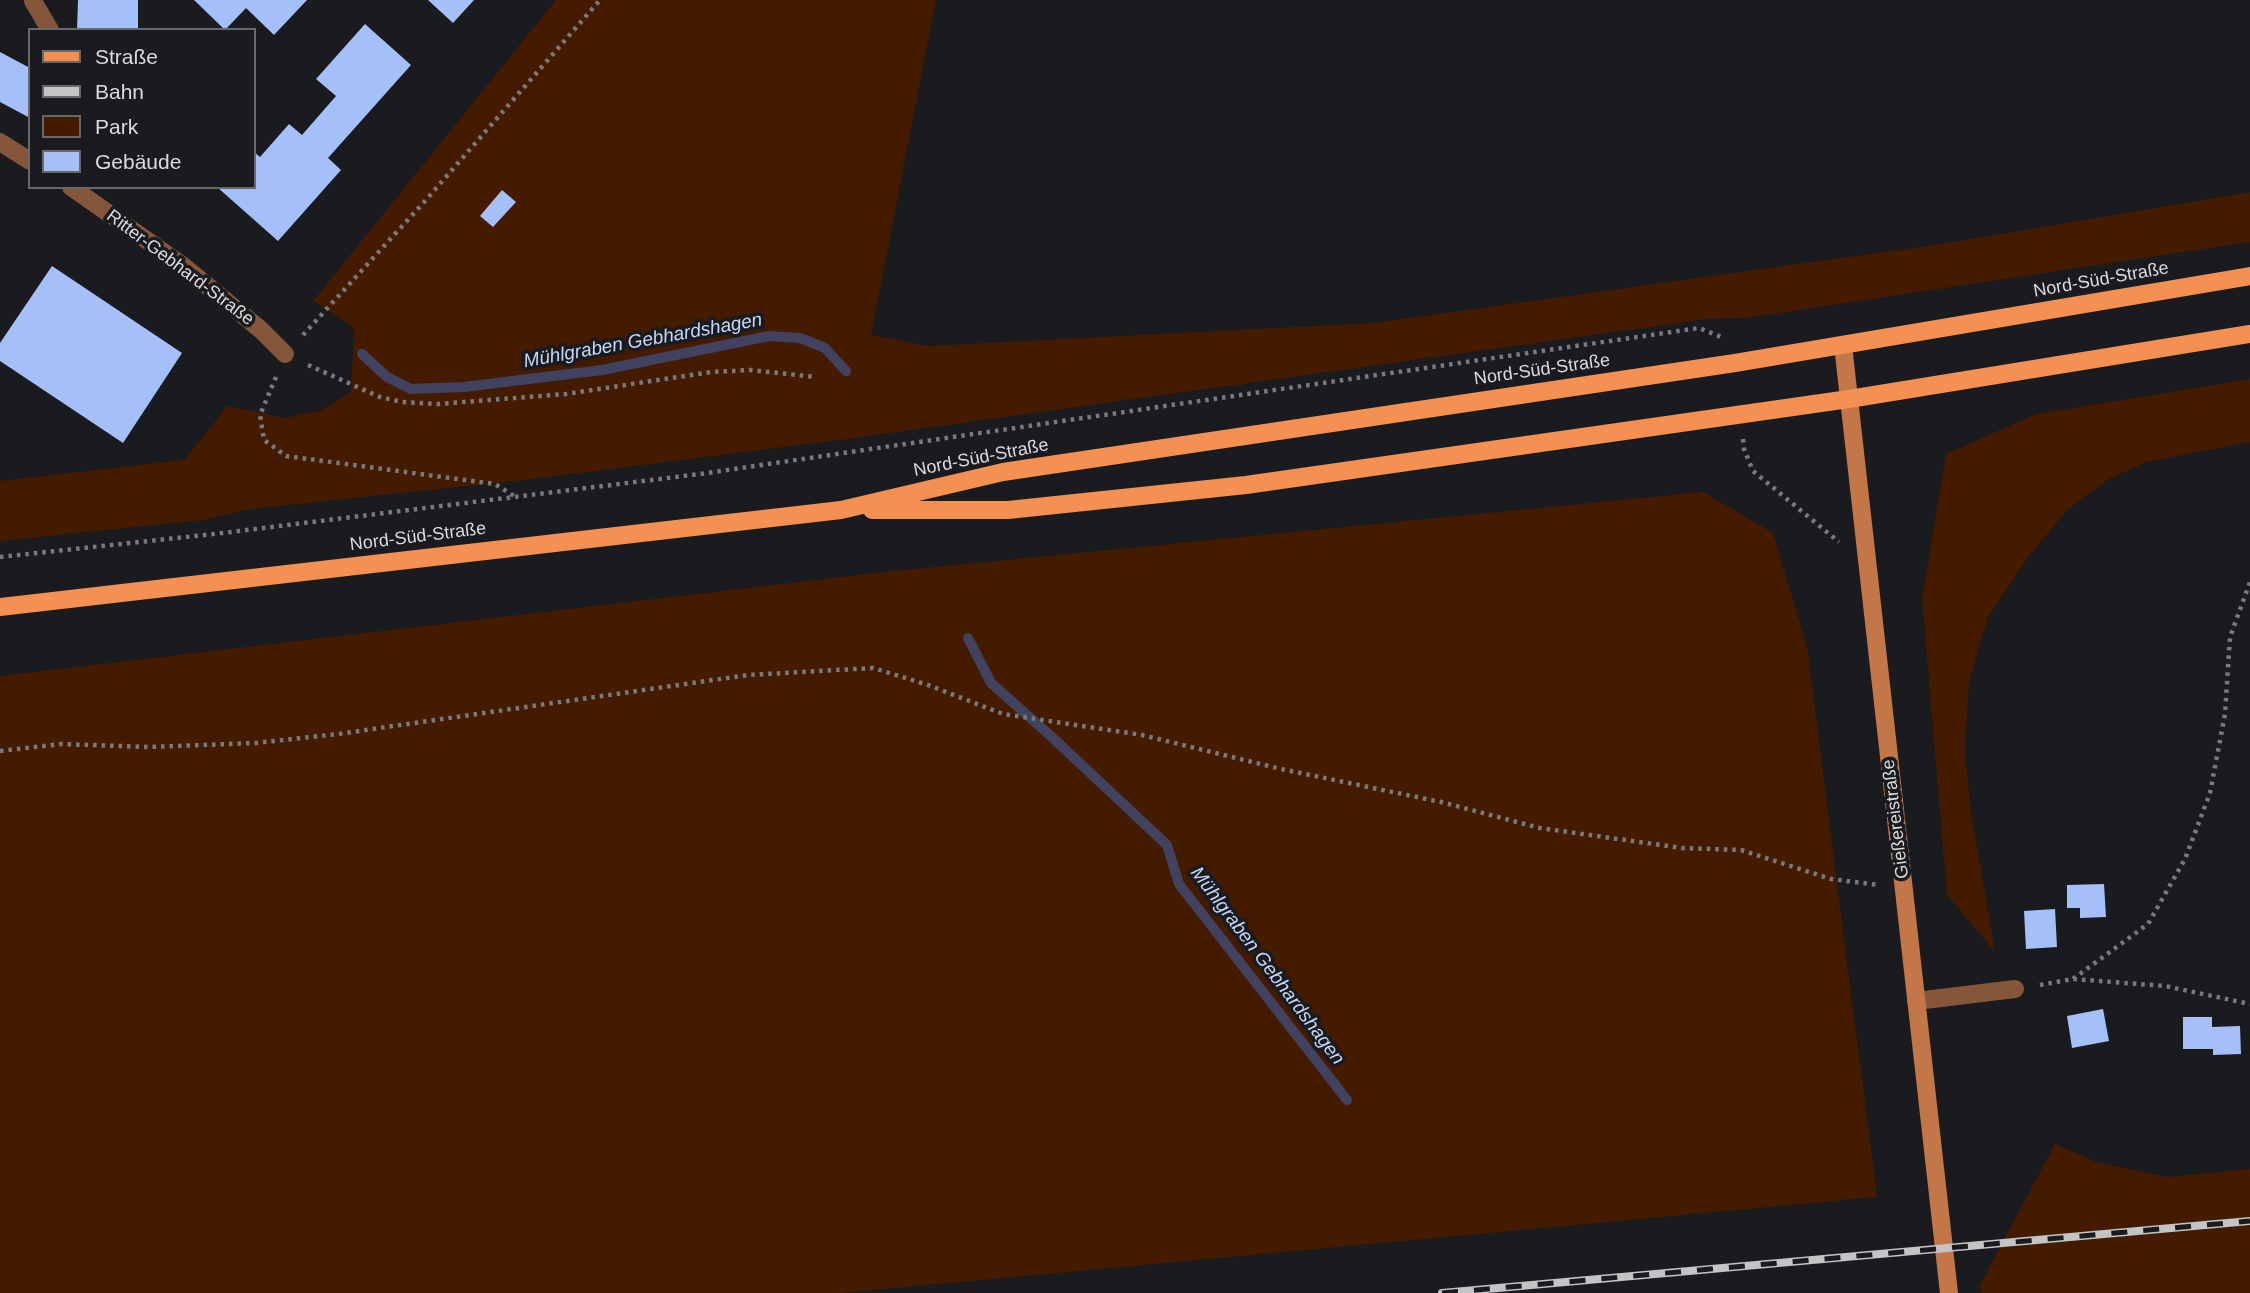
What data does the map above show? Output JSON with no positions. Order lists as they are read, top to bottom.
{
  "streets": {
    "main road": ["Nord-Süd-Straße", "Gießereistraße"],
    "street": ["Ritter-Gebhard-Straße"]
  },
  "crossings": [
    ["Nord-Süd-Straße", "Gießereistraße"]
  ],
  "water": ["Mühlgraben Gebhardshagen"],
  "legend": [
    "Straße",
    "Bahn",
    "Park",
    "Gebäude"
  ]
}
